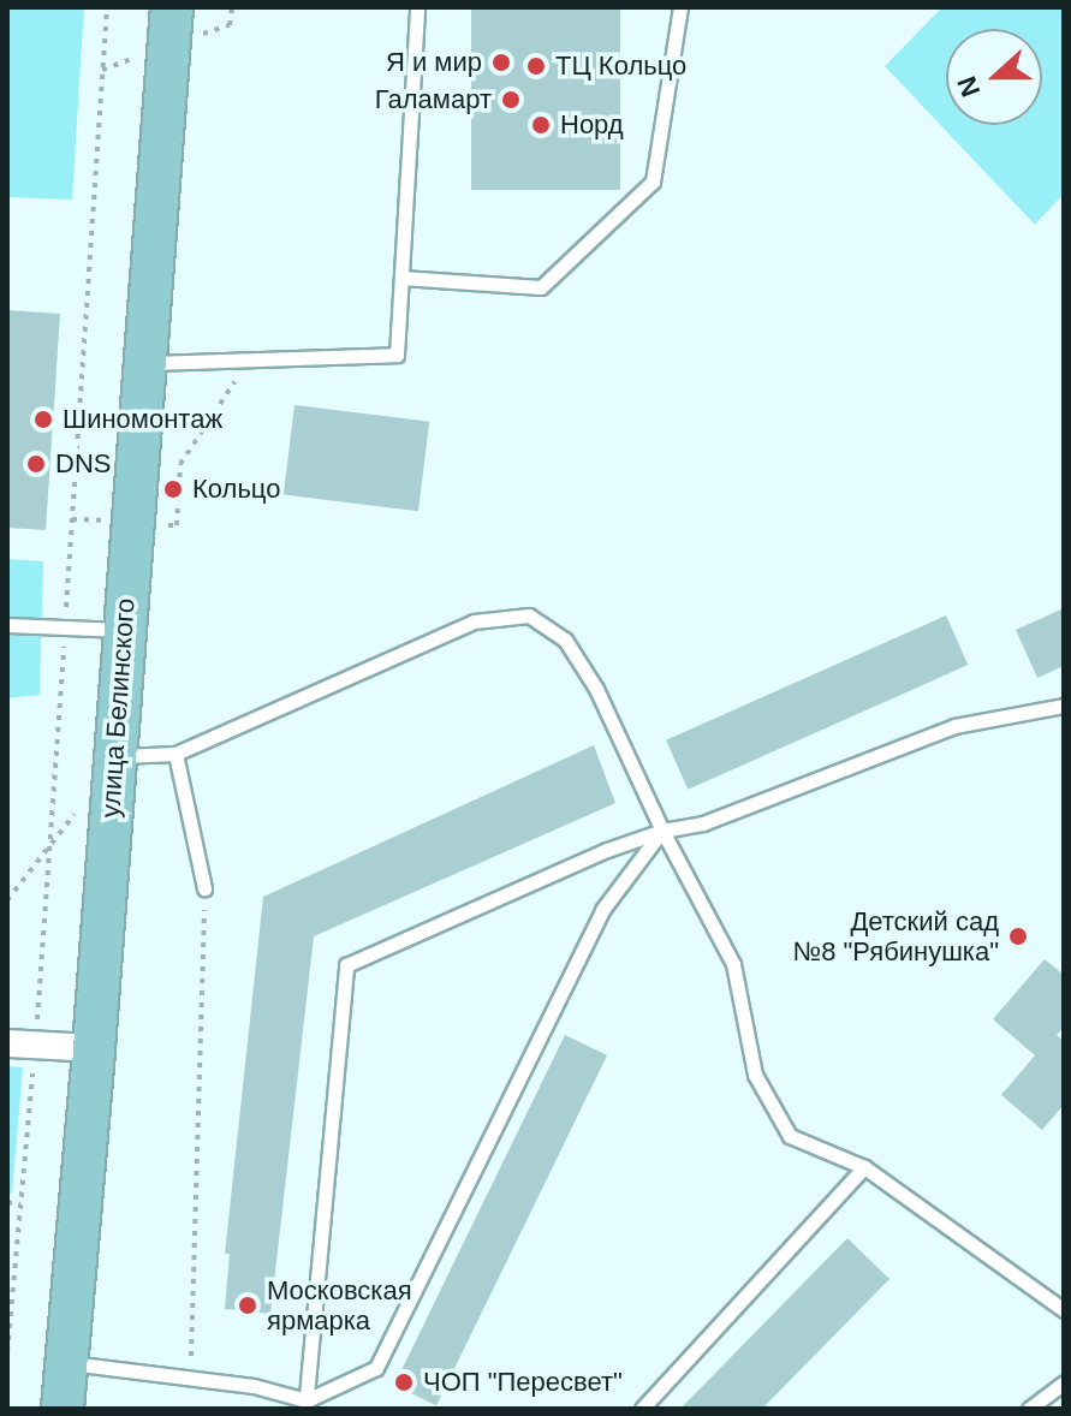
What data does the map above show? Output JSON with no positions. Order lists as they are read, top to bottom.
{
  "streets": {
    "main road": ["улица Белинского"]
  },
  "places": [
    "Я и мир",
    "ТЦ Кольцо",
    "Галамарт",
    "Норд",
    "Шиномонтаж",
    "DNS",
    "Кольцо",
    "Детский сад №8 \"Рябинушка\"",
    "Московская ярмарка",
    "ЧОП \"Пересвет\""
  ],
  "north": "left"
}
